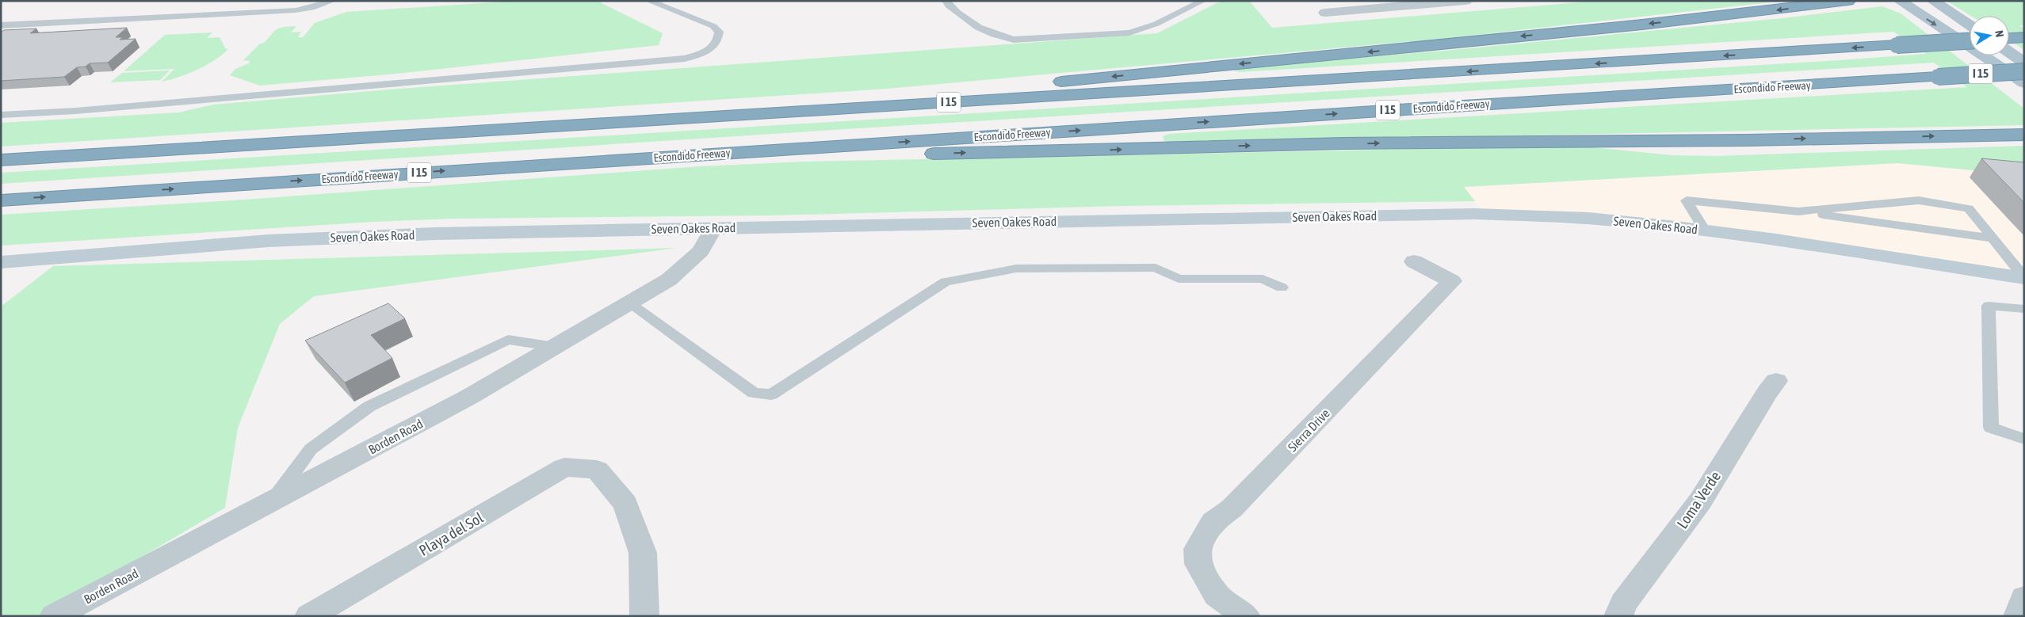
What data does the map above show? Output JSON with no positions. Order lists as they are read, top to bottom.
{
  "streets": {
    "highway": ["I 15", "Escondido Freeway"],
    "street": [
      "Seven Oakes Road",
      "Sierra Drive",
      "Borden Road",
      "Loma Verde",
      "Playa del Sol"
    ]
  },
  "crossings": [
    ["Seven Oakes Road", "Borden Road"]
  ],
  "north": "right"
}
